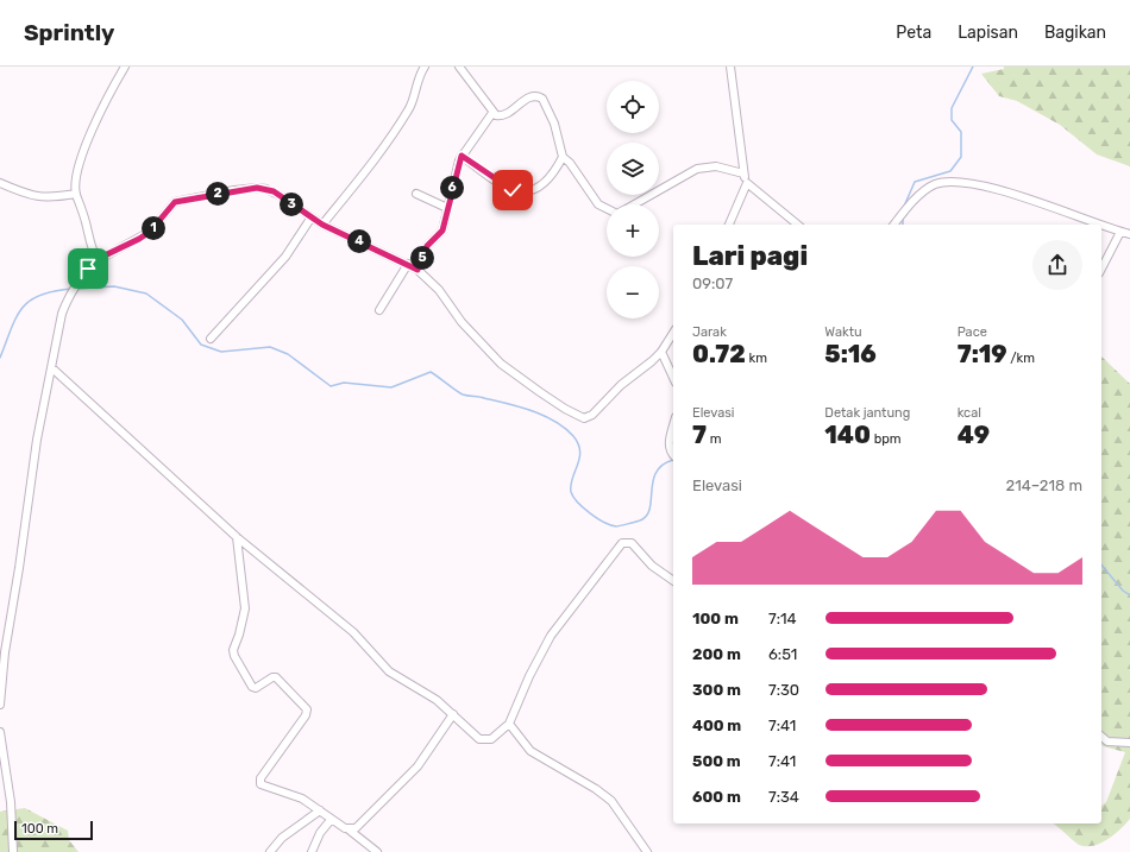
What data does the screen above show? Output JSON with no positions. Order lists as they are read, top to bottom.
{
  "scale_bar": "100 m",
  "page": {
    "header": "Sprintly",
    "nav": ["Peta", "Lapisan", "Bagikan"],
    "map_buttons": ["+", "−"],
    "pins": [
      "6",
      "2",
      "3",
      "1",
      "4",
      "5"
    ],
    "heading": ["Lari pagi", "09:07"],
    "stats": [
      ["Jarak", "0.72 km"],
      ["Waktu", "5:16"],
      ["Pace", "7:19 /km"],
      ["Elevasi", "7 m"],
      ["Detak jantung", "140 bpm"],
      ["kcal", "49"]
    ],
    "chart": ["Elevasi", "214–218 m"],
    "list": [
      {
        "name": "100 m",
        "note": "7:14"
      },
      {
        "name": "200 m",
        "note": "6:51"
      },
      {
        "name": "300 m",
        "note": "7:30"
      },
      {
        "name": "400 m",
        "note": "7:41"
      },
      {
        "name": "500 m",
        "note": "7:41"
      },
      {
        "name": "600 m",
        "note": "7:34"
      }
    ],
    "scale": "100 m"
  }
}
